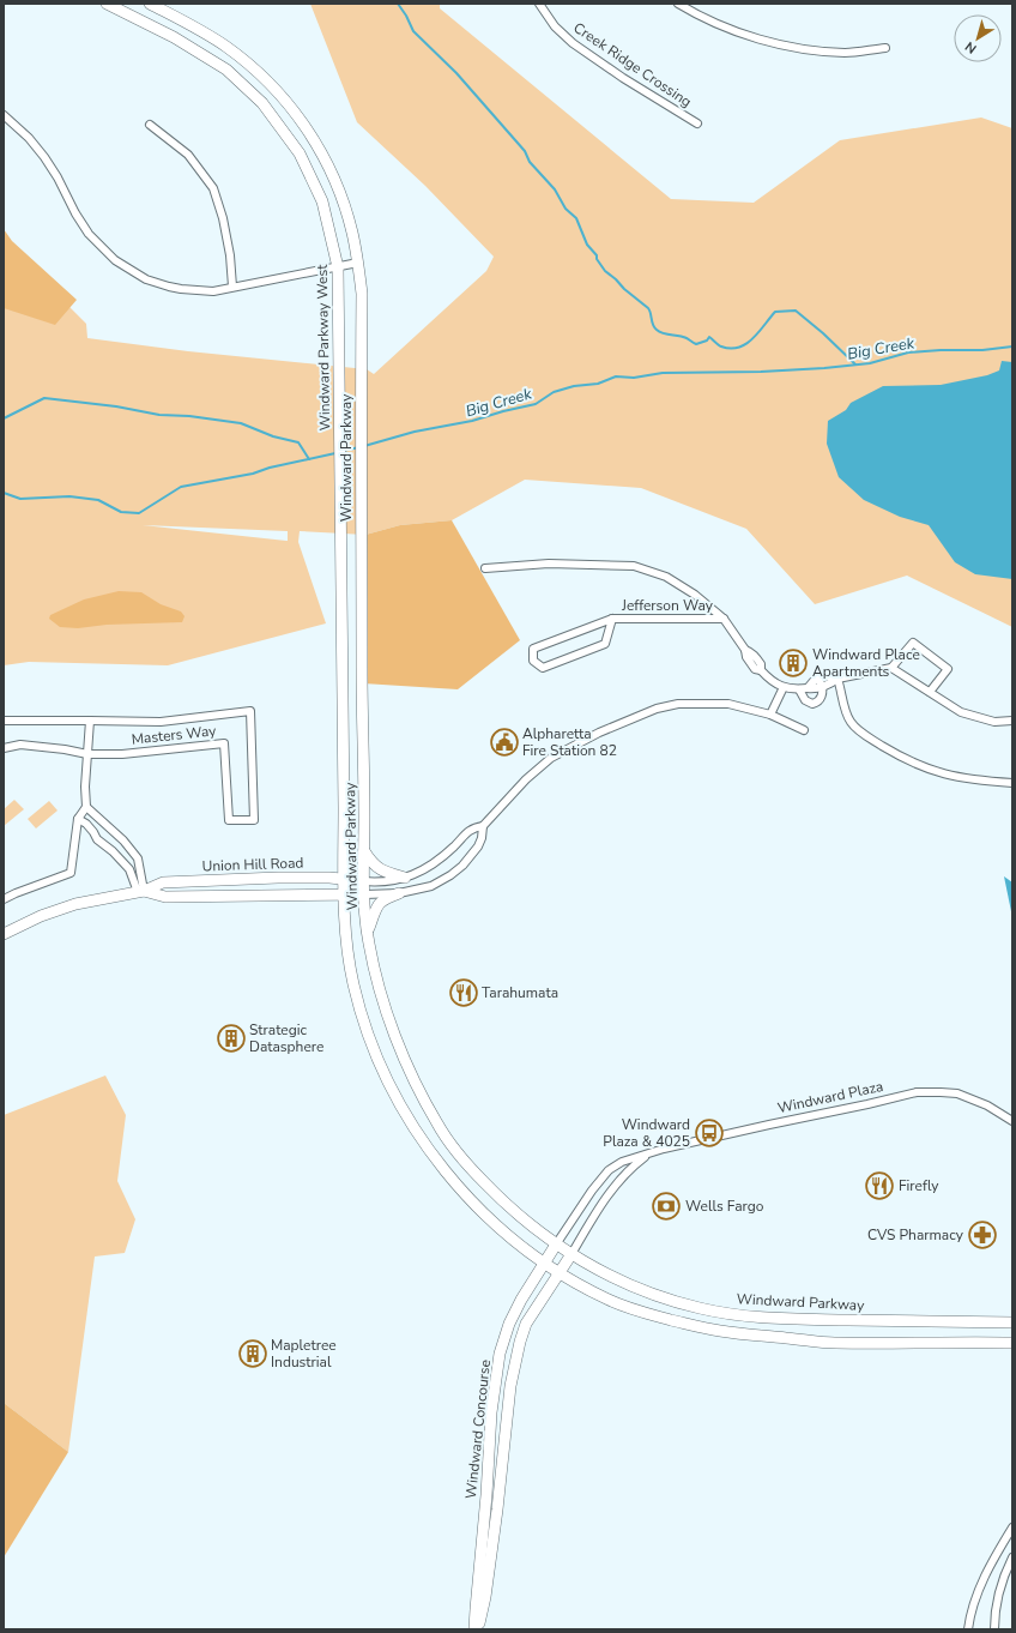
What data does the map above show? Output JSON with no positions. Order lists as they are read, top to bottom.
{
  "streets": {
    "main road": [
      "Windward Parkway West",
      "Windward Parkway",
      "Union Hill Road",
      "Windward Plaza",
      "Windward Concourse"
    ],
    "street": ["Creek Ridge Crossing", "Jefferson Way", "Masters Way"]
  },
  "crossings": [
    ["Windward Parkway West", "Windward Parkway"],
    ["Windward Parkway", "Union Hill Road"],
    ["Windward Parkway", "Windward Plaza"],
    ["Windward Parkway", "Windward Concourse"],
    ["Windward Plaza", "Windward Concourse"]
  ],
  "water": ["Big Creek"],
  "places": {
    "building": ["Windward Place Apartments", "Strategic Datasphere", "Mapletree Industrial"],
    "public building": ["Alpharetta Fire Station 82"],
    "restaurant": ["Tarahumata", "Firefly"],
    "bus stop": ["Windward Plaza & 4025"],
    "bank": ["Wells Fargo"],
    "pharmacy": ["CVS Pharmacy"]
  },
  "north": "bottom left"
}
